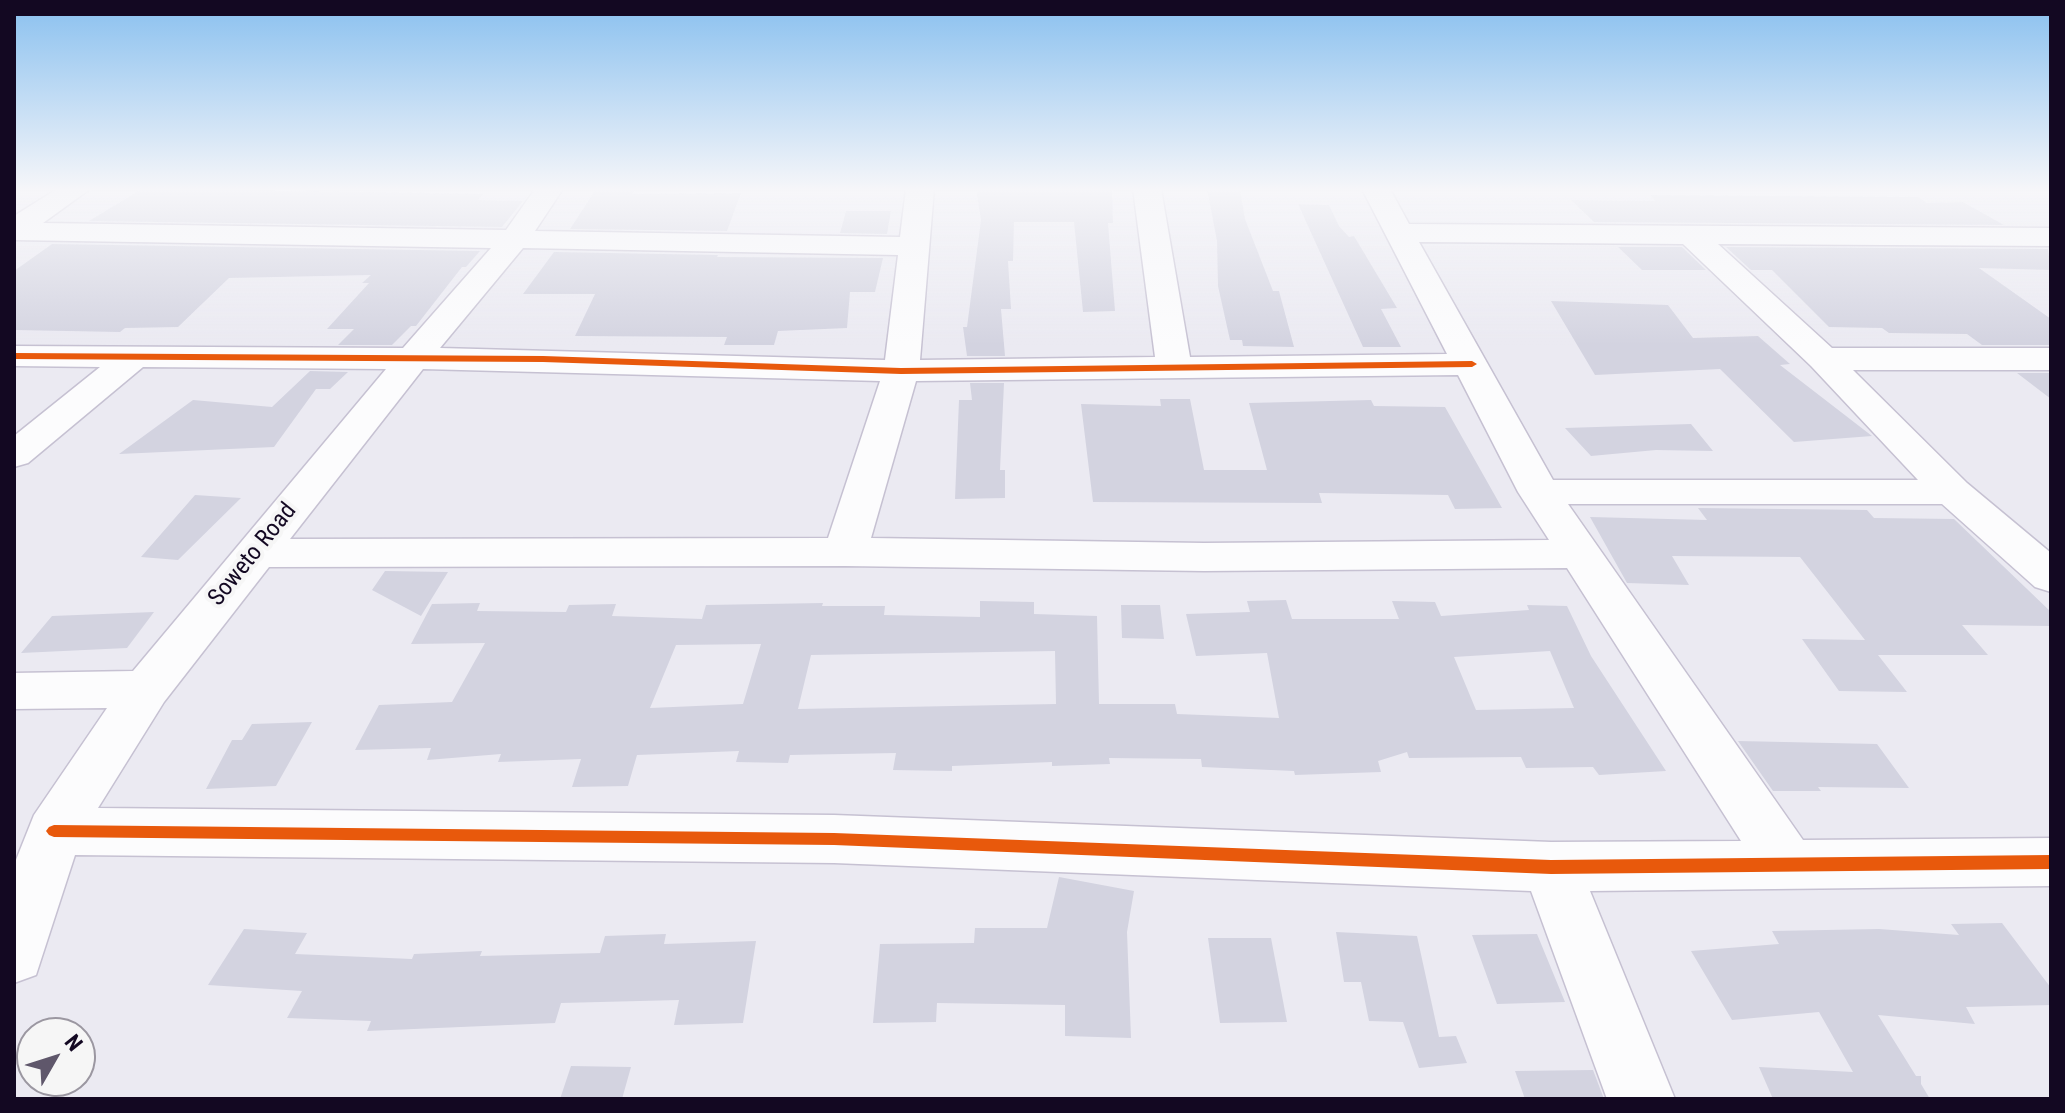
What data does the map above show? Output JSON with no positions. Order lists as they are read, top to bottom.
{
  "streets": {
    "street": ["Soweto Road"]
  },
  "north": "top right"
}
